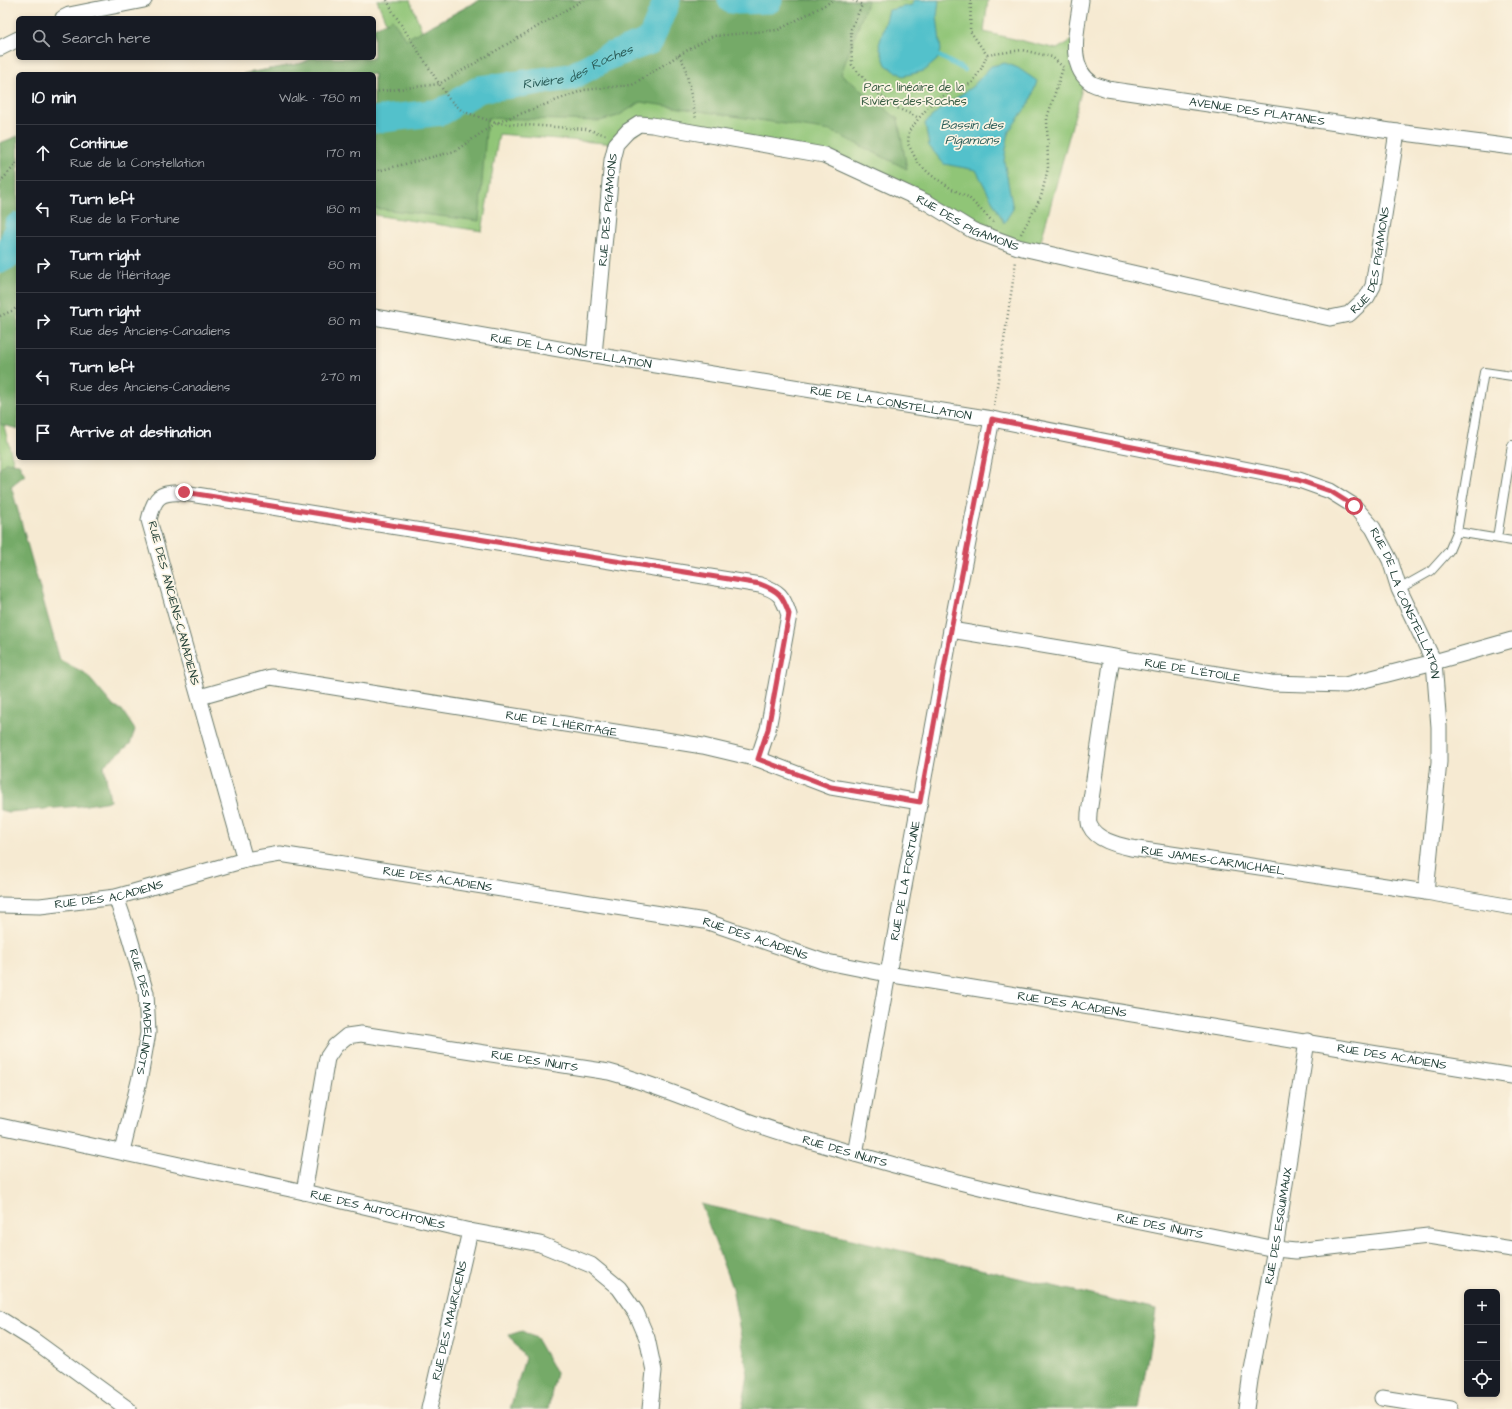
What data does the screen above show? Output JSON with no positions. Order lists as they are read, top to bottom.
{
  "streets": {
    "street": [
      "AVENUE DES PLATANES",
      "RUE DES PIGAMONS",
      "RUE DE LA CONSTELLATION",
      "RUE DES ANCIENS-CANADIENS",
      "RUE DE L'ÉTOILE",
      "RUE DE L'HÉRITAGE",
      "RUE JAMES-CARMICHAEL",
      "RUE DES ACADIENS",
      "RUE DE LA FORTUNE",
      "RUE DES MADELINOTS",
      "RUE DES INUITS",
      "RUE DES AUTOCHTONES",
      "RUE DES ESQUIMAUX",
      "RUE DES MAURICIENS"
    ]
  },
  "crossings": [
    ["AVENUE DES PLATANES", "RUE DES PIGAMONS"],
    ["RUE DES PIGAMONS", "RUE DE LA CONSTELLATION"],
    ["RUE DE LA CONSTELLATION", "RUE DE L'ÉTOILE"],
    ["RUE DE LA CONSTELLATION", "RUE JAMES-CARMICHAEL"],
    ["RUE DE LA CONSTELLATION", "RUE DE LA FORTUNE"],
    ["RUE DES ANCIENS-CANADIENS", "RUE DE L'HÉRITAGE"],
    ["RUE DES ANCIENS-CANADIENS", "RUE DES ACADIENS"],
    ["RUE DE L'ÉTOILE", "RUE JAMES-CARMICHAEL"],
    ["RUE DE L'ÉTOILE", "RUE DE LA FORTUNE"],
    ["RUE DE L'HÉRITAGE", "RUE DE LA FORTUNE"],
    ["RUE DES ACADIENS", "RUE DE LA FORTUNE"],
    ["RUE DES ACADIENS", "RUE DES MADELINOTS"],
    ["RUE DES ACADIENS", "RUE DES ESQUIMAUX"],
    ["RUE DE LA FORTUNE", "RUE DES INUITS"],
    ["RUE DES MADELINOTS", "RUE DES AUTOCHTONES"],
    ["RUE DES INUITS", "RUE DES AUTOCHTONES"],
    ["RUE DES INUITS", "RUE DES ESQUIMAUX"],
    ["RUE DES AUTOCHTONES", "RUE DES MAURICIENS"]
  ],
  "water": ["Rivière des Roches", "Bassin des Pigamons"],
  "parks": ["Parc linéaire de la Rivière-des-Roches"],
  "page": {
    "search": "Search here",
    "heading": ["10 min", "Walk · 780 m"],
    "list": [
      ["Continue", "Rue de la Constellation", "170 m"],
      ["Turn left", "Rue de la Fortune", "180 m"],
      ["Turn right", "Rue de l'Héritage", "80 m"],
      ["Turn right", "Rue des Anciens-Canadiens", "80 m"],
      ["Turn left", "Rue des Anciens-Canadiens", "270 m"],
      "Arrive at destination"
    ],
    "map_buttons": ["+", "−"]
  }
}
